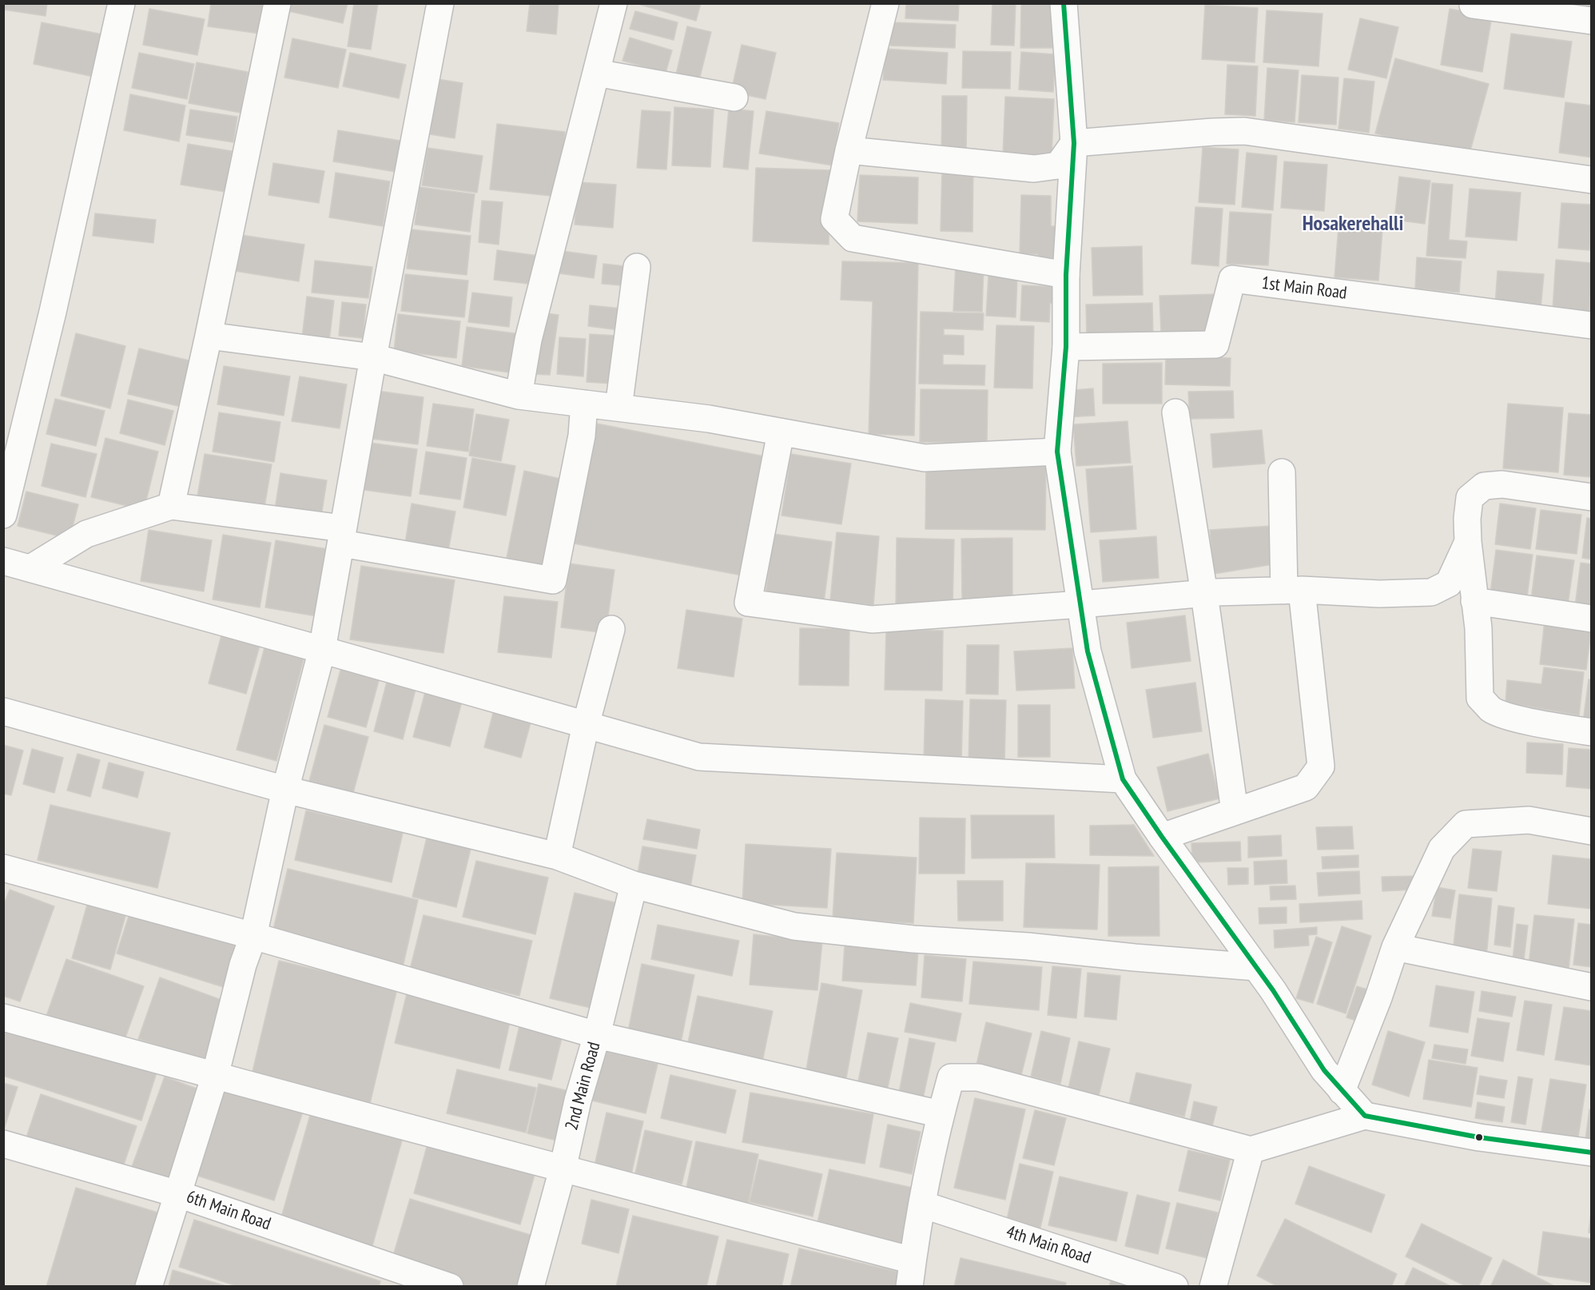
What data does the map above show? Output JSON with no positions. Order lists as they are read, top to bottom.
{
  "streets": {
    "street": [
      "1st Main Road",
      "2nd Main Road",
      "6th Main Road",
      "4th Main Road"
    ]
  },
  "districts": ["Hosakerehalli"]
}
